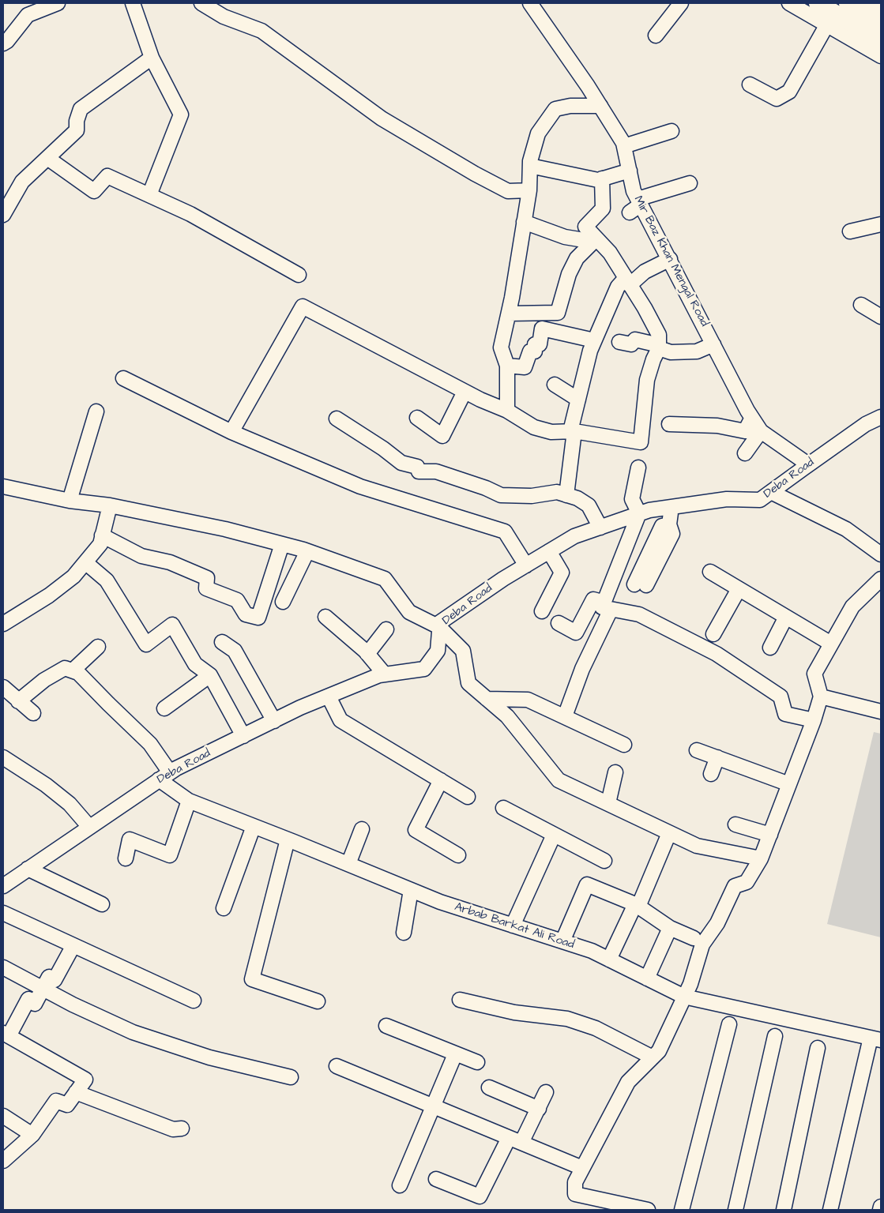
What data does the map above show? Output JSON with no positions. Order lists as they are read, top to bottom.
{
  "streets": {
    "street": ["Mir Baz Khan Mengal Road", "Deba Road", "Arbab Barkat Ali Road"]
  },
  "crossings": [
    ["Mir Baz Khan Mengal Road", "Deba Road"],
    ["Deba Road", "Arbab Barkat Ali Road"]
  ]
}
